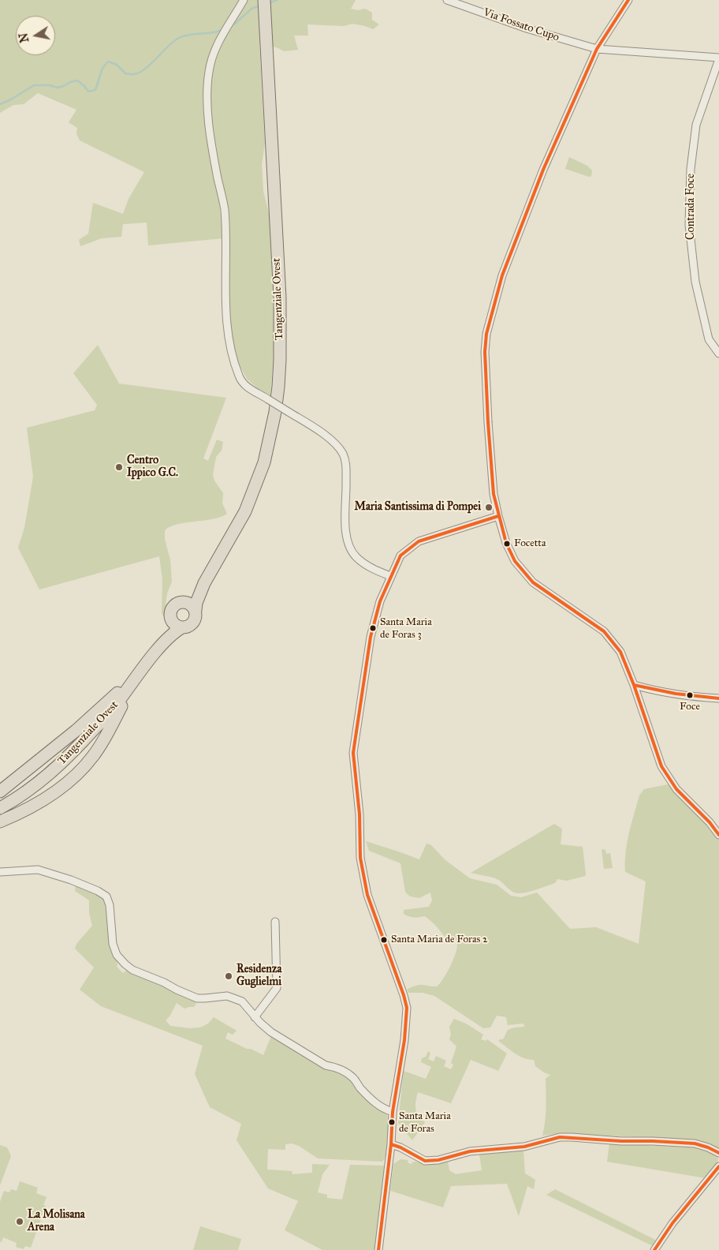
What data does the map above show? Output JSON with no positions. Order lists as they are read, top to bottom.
{
  "streets": {
    "main road": ["Tangenziale Ovest"],
    "street": ["Via Fossato Cupo", "Contrada Foce"]
  },
  "crossings": [
    ["Via Fossato Cupo", "Contrada Foce"]
  ],
  "places": [
    "Centro Ippico G.C.",
    "Maria Santissima di Pompei",
    "Focetta",
    "Santa Maria de Foras 3",
    "Foce",
    "Santa Maria de Foras 2",
    "Residenza Guglielmi",
    "Santa Maria de Foras",
    "La Molisana Arena"
  ],
  "north": "left"
}
